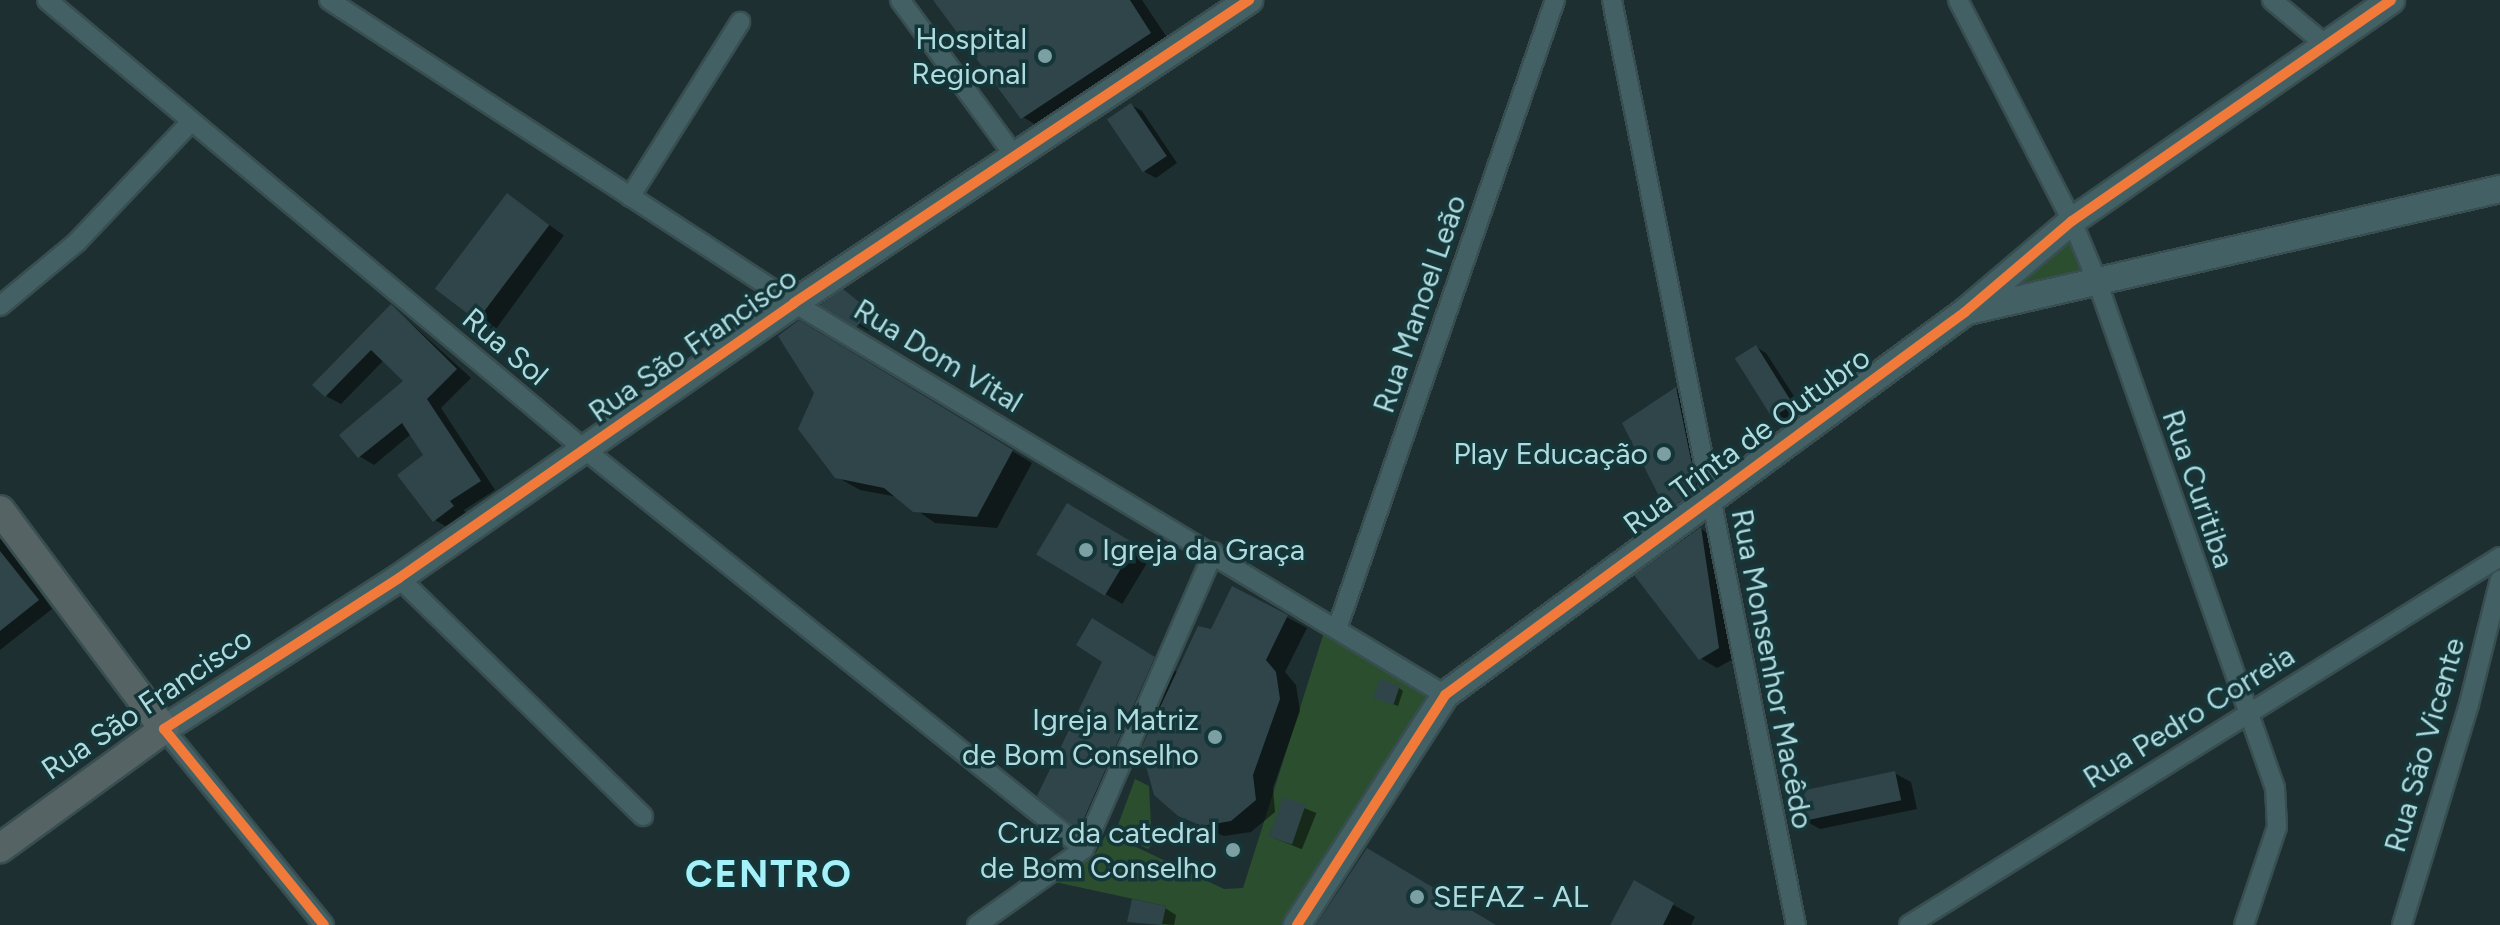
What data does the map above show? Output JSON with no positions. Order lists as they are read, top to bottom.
{
  "streets": {
    "main road": ["Rua São Francisco"],
    "street": [
      "Rua Manoel Leão",
      "Rua Sol",
      "Rua Dom Vital",
      "Rua Trinta de Outubro",
      "Rua Curitiba",
      "Rua Monsenhor Macêdo",
      "Rua Pedro Correia",
      "Rua São Vicente"
    ]
  },
  "crossings": [
    ["Rua Manoel Leão", "Rua Dom Vital"],
    ["Rua São Francisco", "Rua Sol"],
    ["Rua São Francisco", "Rua Dom Vital"],
    ["Rua Dom Vital", "Rua Trinta de Outubro"],
    ["Rua Trinta de Outubro", "Rua Curitiba"],
    ["Rua Trinta de Outubro", "Rua Monsenhor Macêdo"],
    ["Rua Curitiba", "Rua Pedro Correia"]
  ],
  "districts": ["CENTRO"],
  "places": [
    "Hospital Regional",
    "Play Educação",
    "Igreja da Graça",
    "Igreja Matriz de Bom Conselho",
    "Cruz da catedral de Bom Conselho",
    "SEFAZ - AL"
  ]
}
